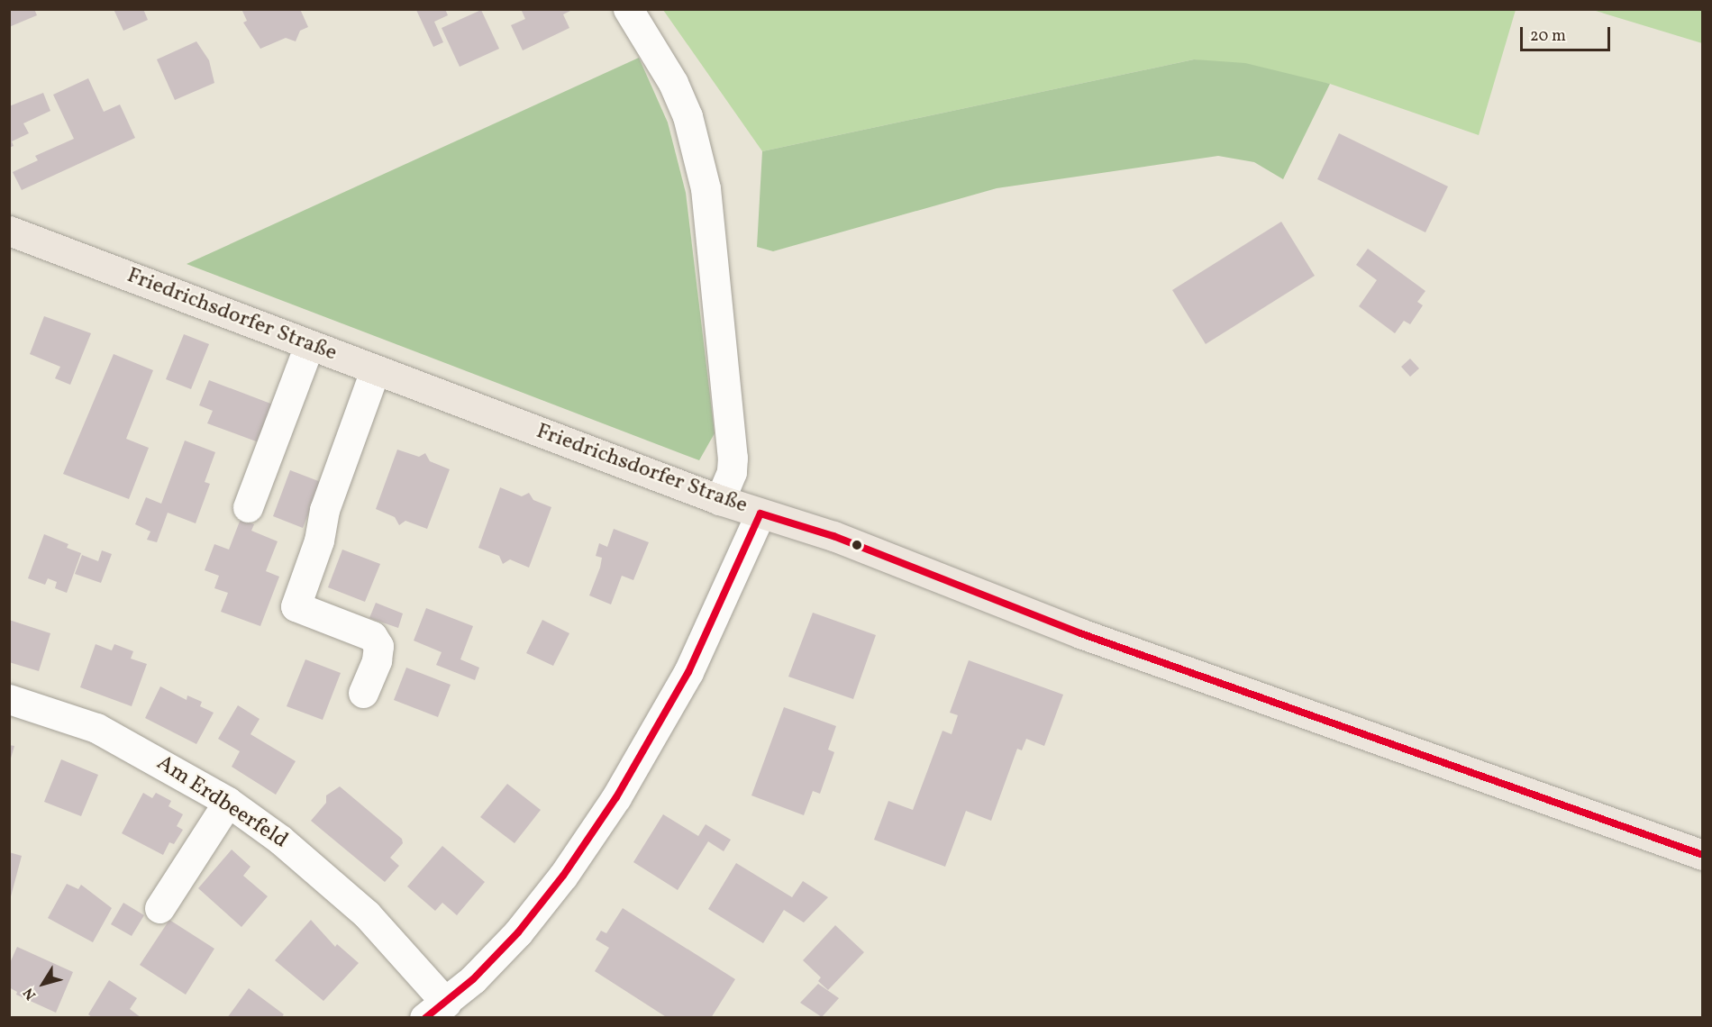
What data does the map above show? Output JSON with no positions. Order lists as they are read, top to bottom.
{
  "streets": {
    "main road": ["Friedrichsdorfer Straße"],
    "street": ["Am Erdbeerfeld"]
  },
  "scale_bar": "20 m",
  "north": "bottom left"
}
